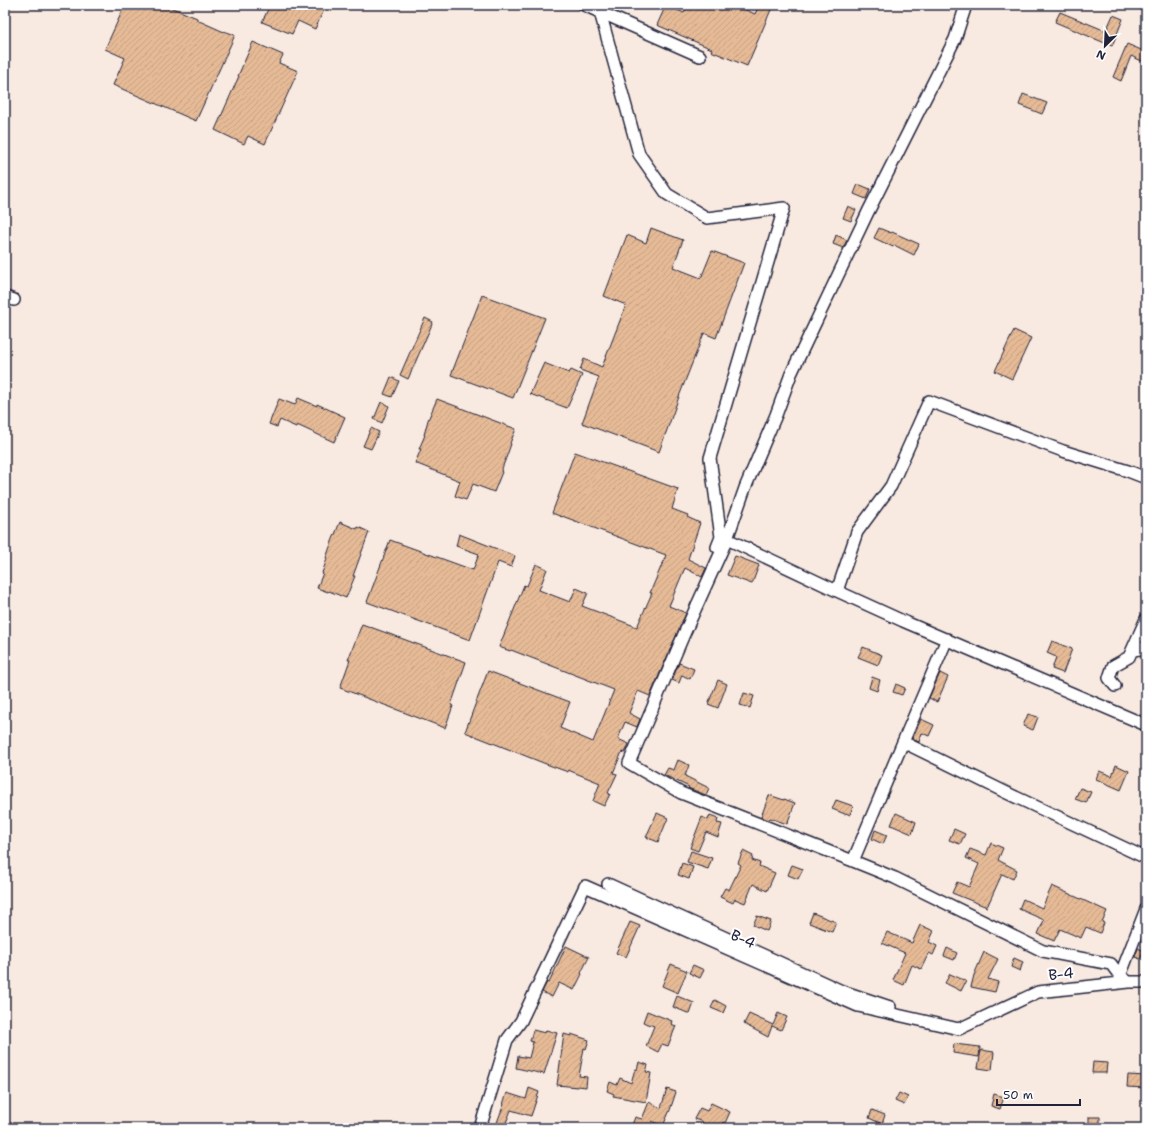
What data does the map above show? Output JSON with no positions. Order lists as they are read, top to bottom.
{
  "streets": {
    "street": ["B-4"]
  },
  "scale_bar": "50 m",
  "north": "bottom left"
}
